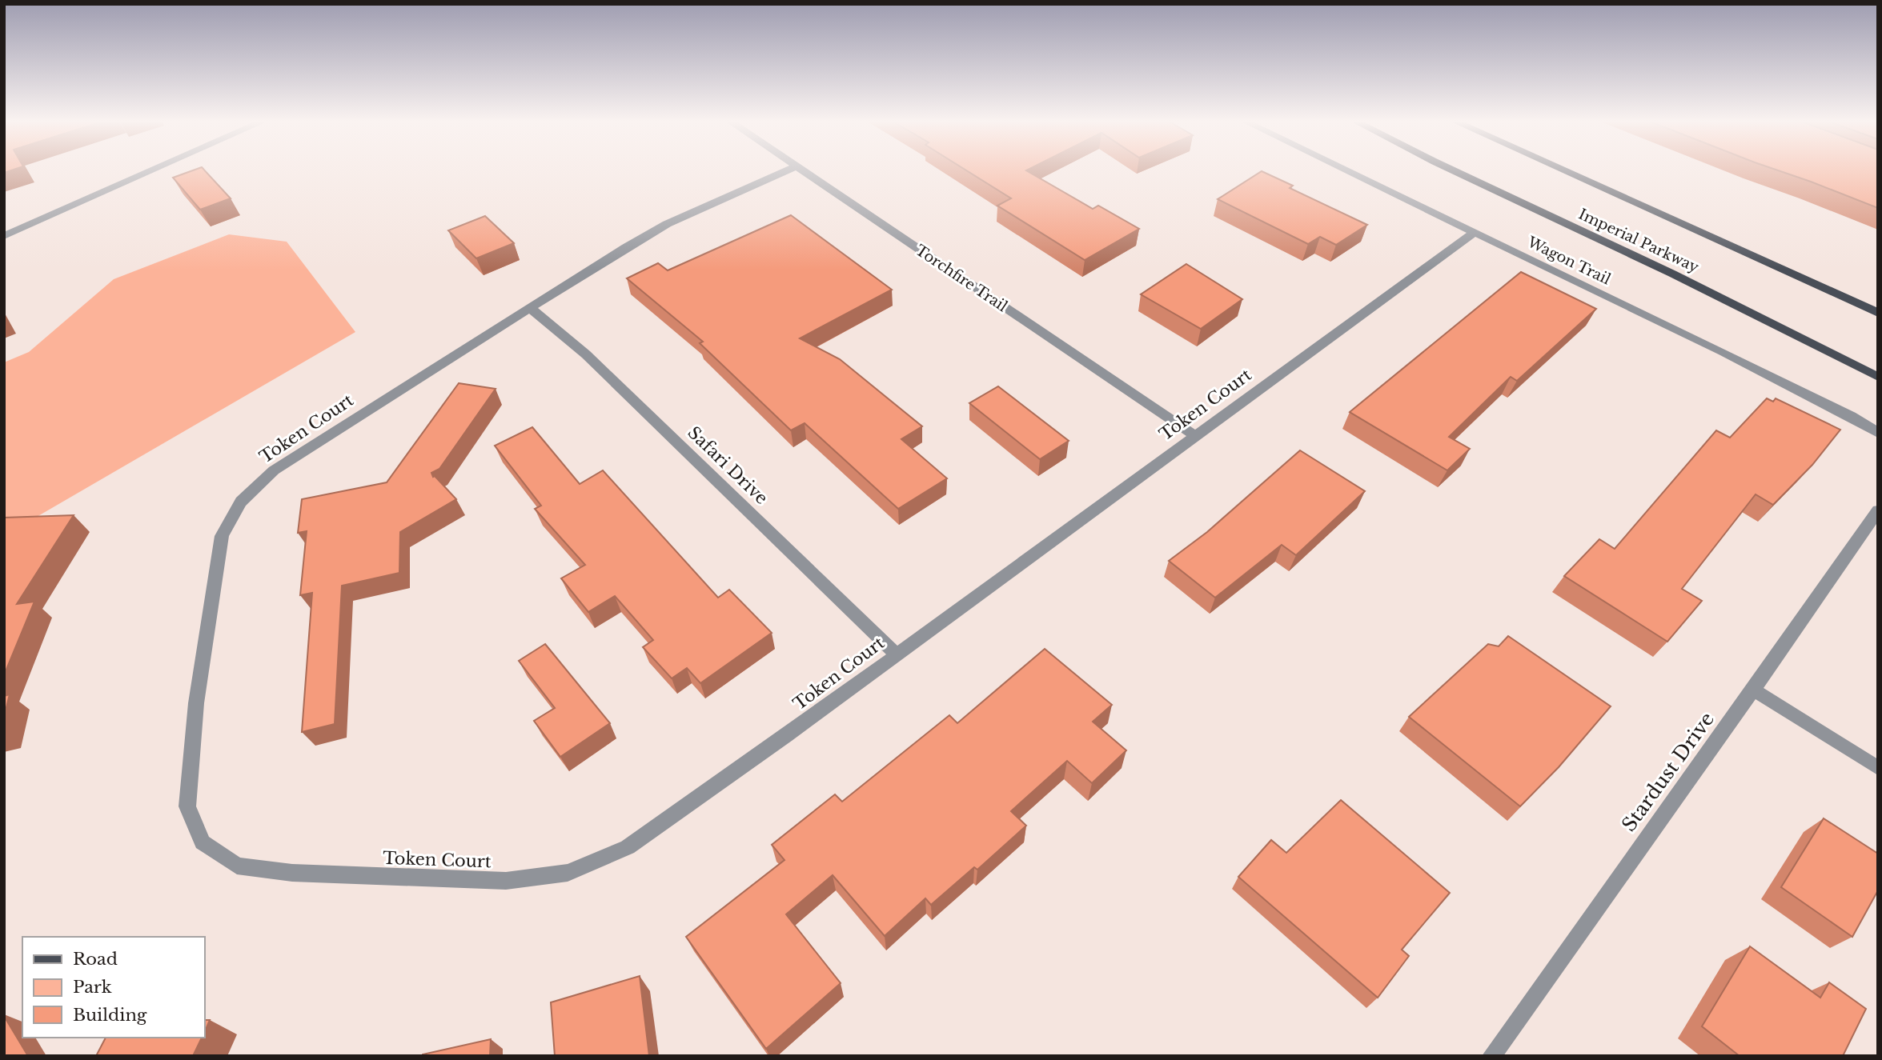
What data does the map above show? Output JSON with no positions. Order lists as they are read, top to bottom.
{
  "streets": {
    "main road": ["Imperial Parkway"],
    "street": [
      "Wagon Trail",
      "Torchfire Trail",
      "Token Court",
      "Safari Drive",
      "Stardust Drive"
    ]
  },
  "crossings": [
    ["Wagon Trail", "Token Court"],
    ["Torchfire Trail", "Token Court"],
    ["Token Court", "Safari Drive"]
  ],
  "legend": ["Road", "Park", "Building"]
}
